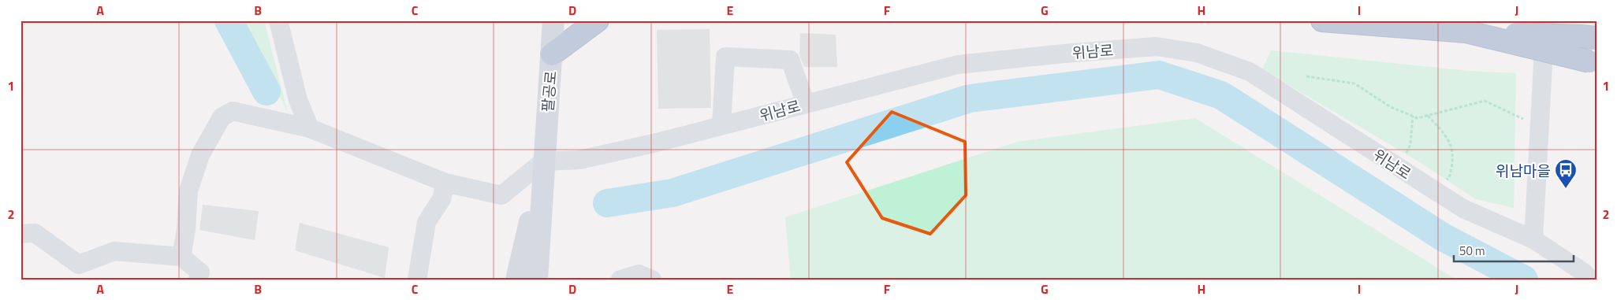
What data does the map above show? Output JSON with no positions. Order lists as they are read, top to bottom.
{
  "streets": {
    "main road": ["팔공로"],
    "street": ["위남로"]
  },
  "crossings": [
    ["위남로", "팔공로"]
  ],
  "places": {
    "bus stop": ["위남마을"]
  },
  "scale_bar": "50 m",
  "grid": {
    "columns": [
      "A",
      "B",
      "C",
      "D",
      "E",
      "F",
      "G",
      "H",
      "I",
      "J"
    ],
    "rows": ["1", "2"]
  }
}
